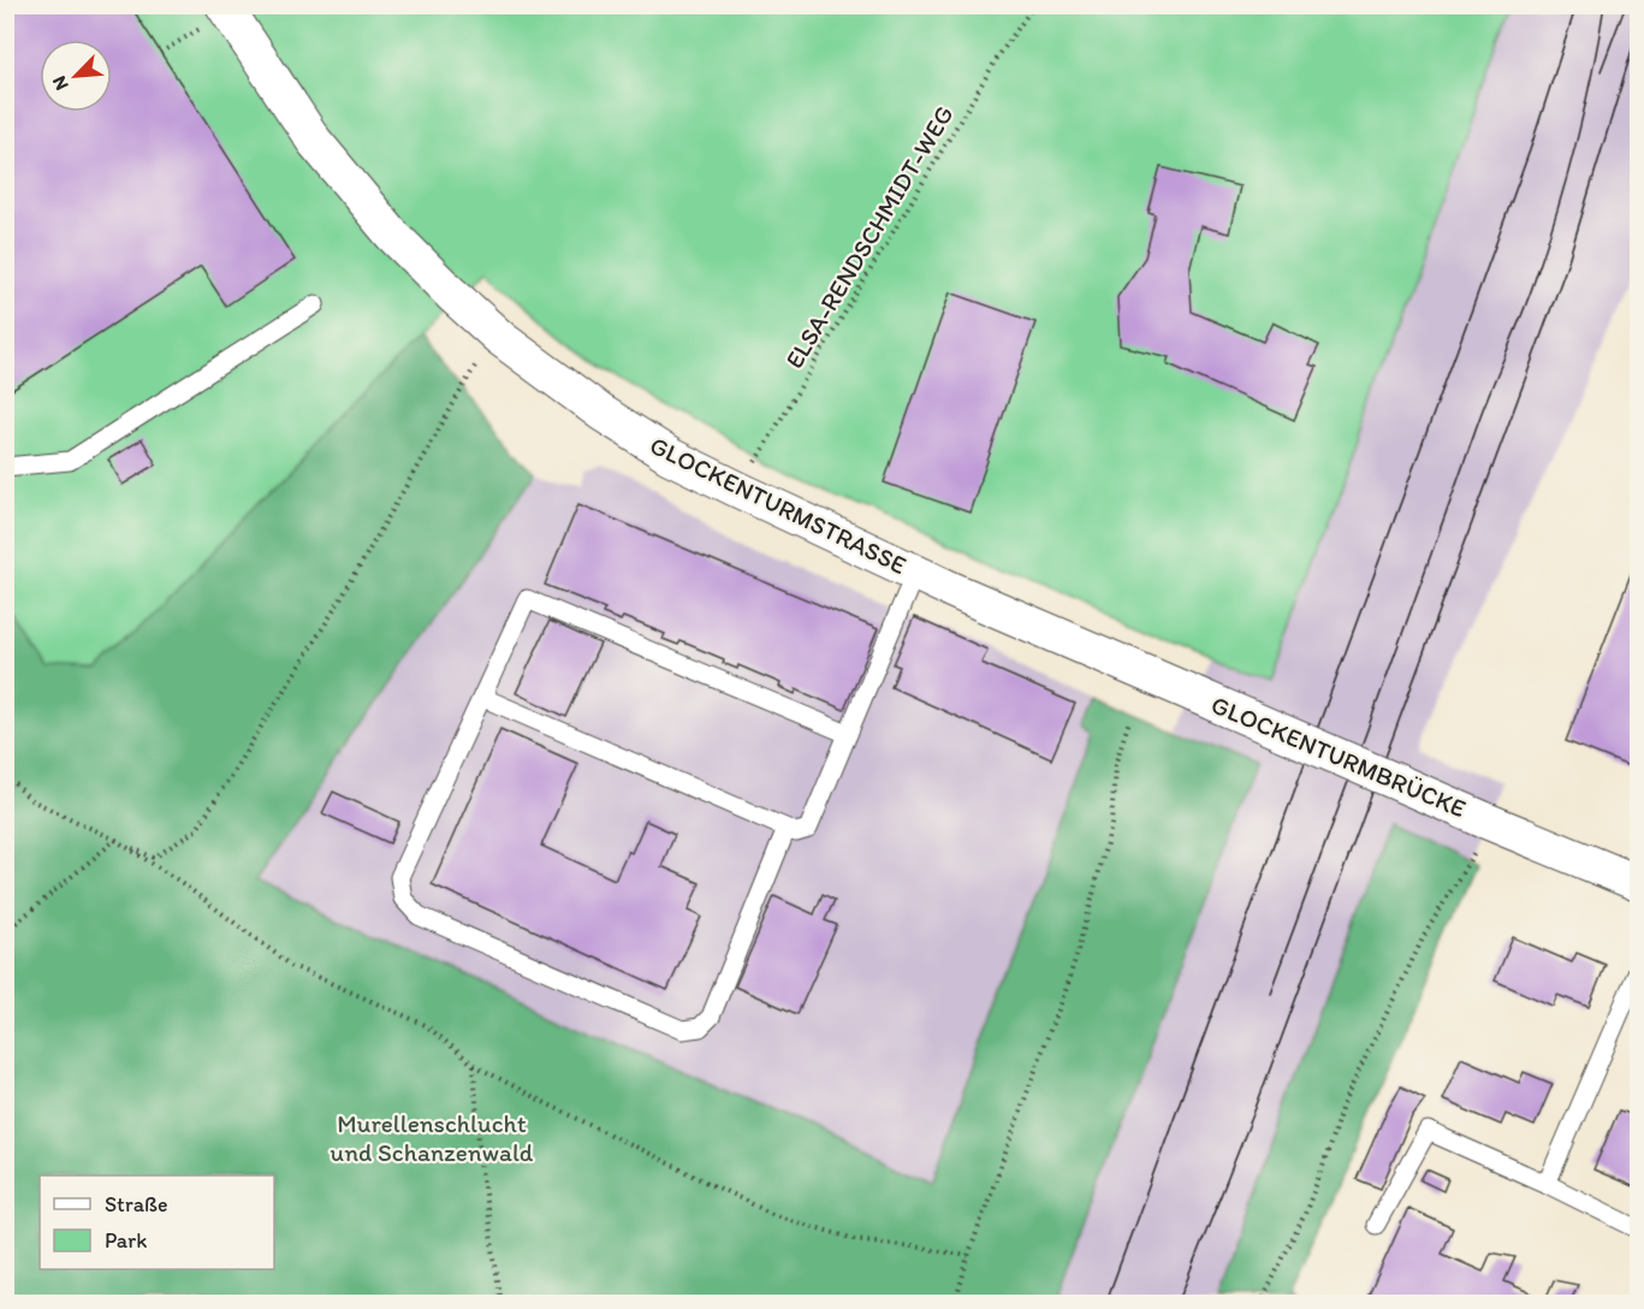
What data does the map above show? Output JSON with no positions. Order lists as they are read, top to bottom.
{
  "streets": {
    "street": ["GLOCKENTURMSTRASSE", "GLOCKENTURMBRÜCKE"],
    "path": ["ELSA-RENDSCHMIDT-WEG"]
  },
  "crossings": [
    ["ELSA-RENDSCHMIDT-WEG", "GLOCKENTURMSTRASSE"],
    ["GLOCKENTURMSTRASSE", "GLOCKENTURMBRÜCKE"]
  ],
  "parks": ["Murellenschlucht und Schanzenwald"],
  "legend": ["Straße", "Park"],
  "north": "bottom left"
}
